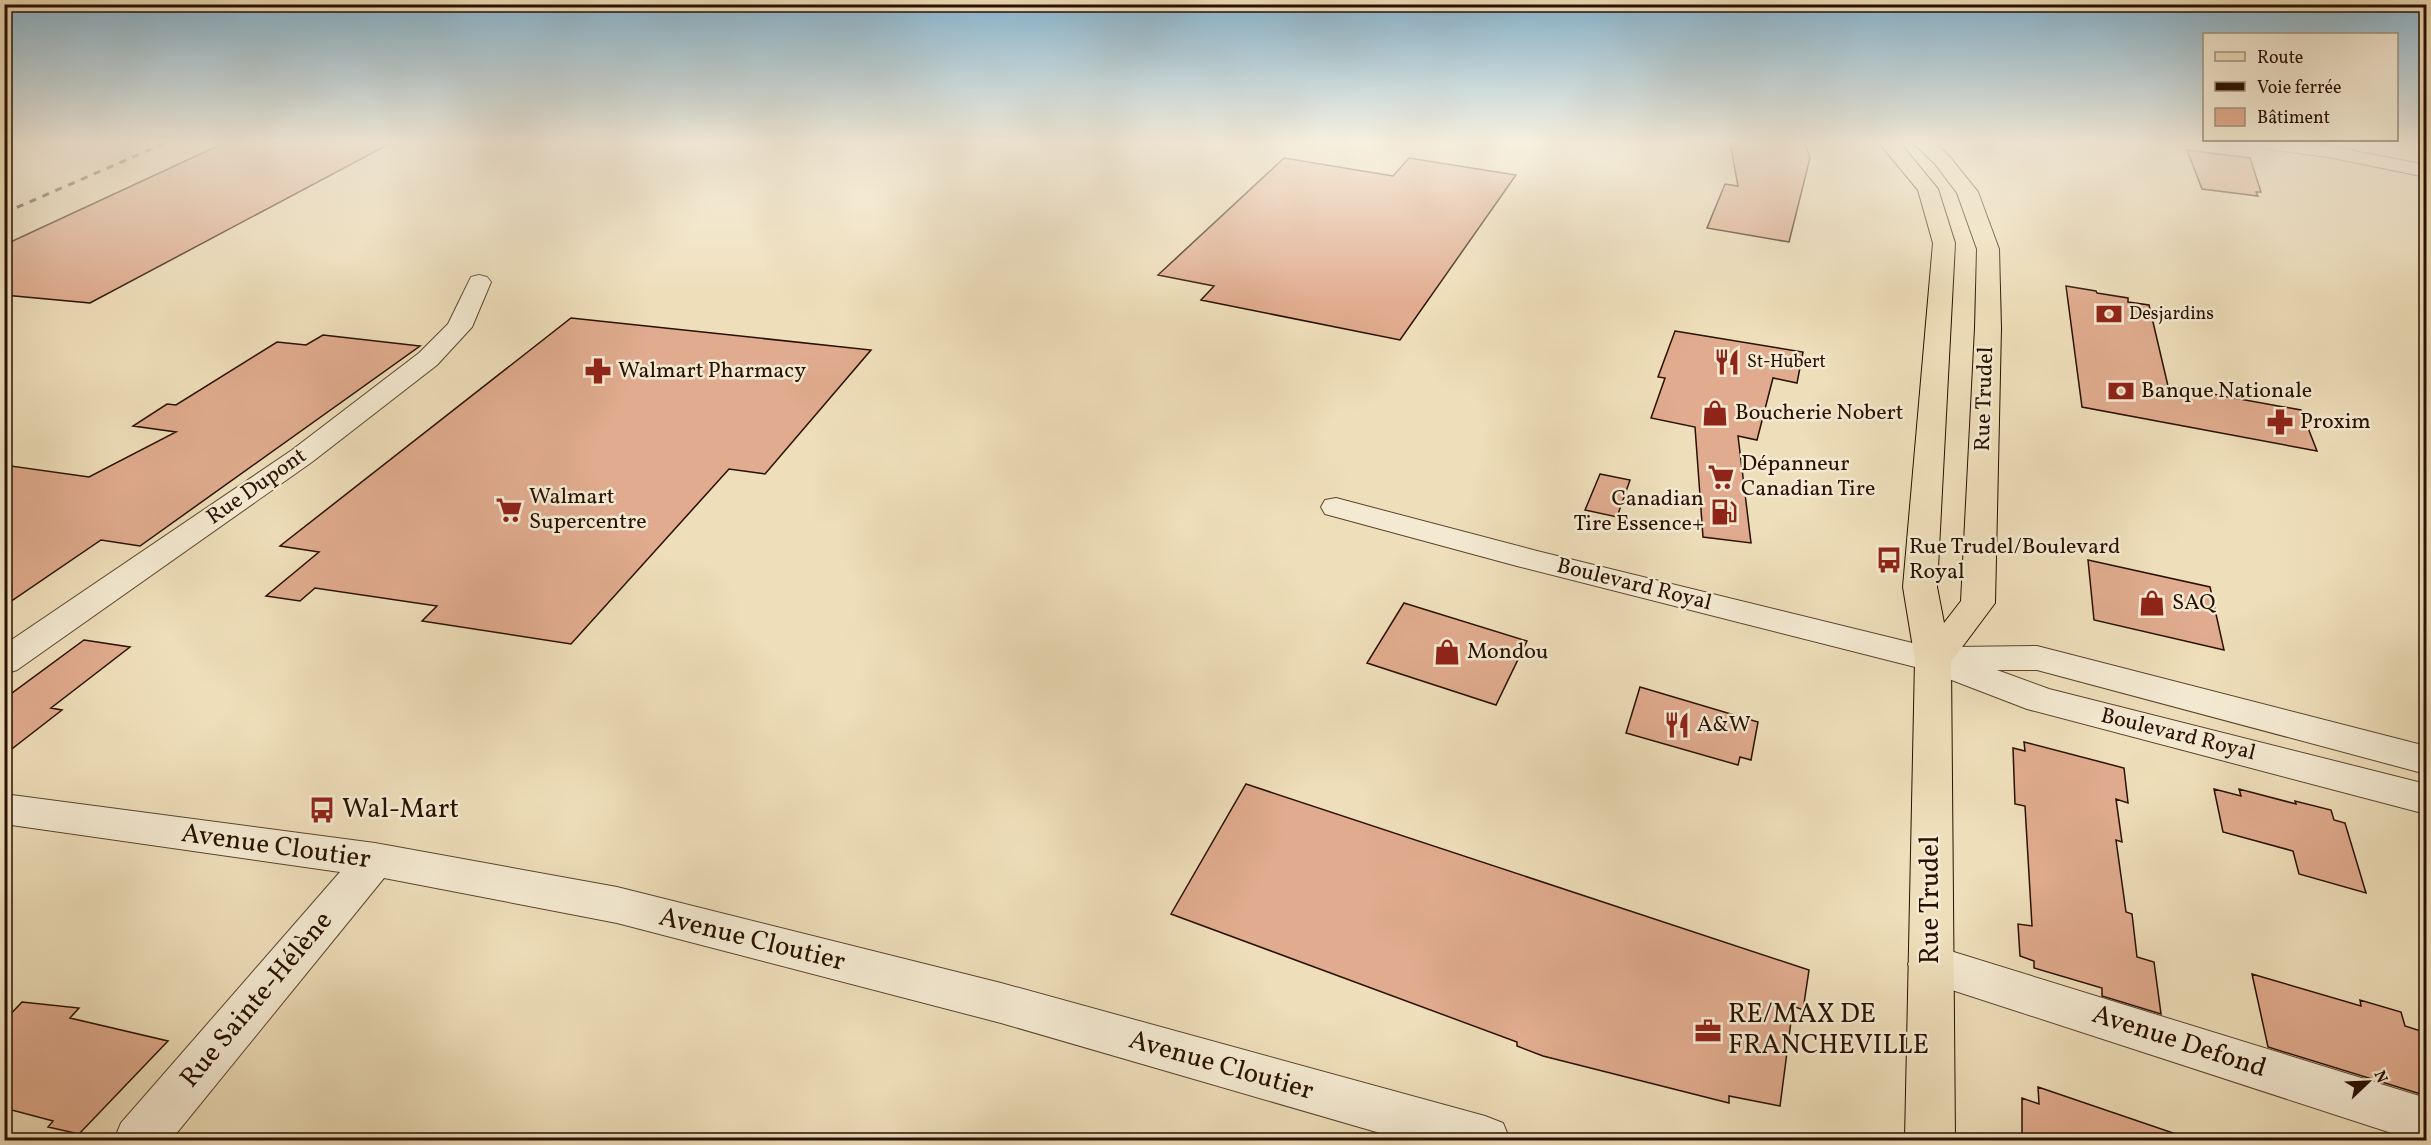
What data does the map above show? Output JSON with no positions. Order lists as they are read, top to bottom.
{
  "streets": {
    "main road": ["Rue Trudel"],
    "street": [
      "Rue Dupont",
      "Boulevard Royal",
      "Avenue Cloutier",
      "Rue Sainte-Hélène",
      "Avenue Defond"
    ]
  },
  "crossings": [
    ["Rue Trudel", "Boulevard Royal"],
    ["Rue Trudel", "Avenue Defond"],
    ["Avenue Cloutier", "Rue Sainte-Hélène"]
  ],
  "places": {
    "bank": ["Desjardins", "Banque Nationale"],
    "restaurant": ["St-Hubert", "A&W"],
    "pharmacy": ["Walmart Pharmacy", "Proxim"],
    "shop": ["Boucherie Nobert", "SAQ", "Mondou"],
    "supermarket": ["Dépanneur Canadian Tire", "Walmart Supercentre"],
    "fuel station": ["Canadian Tire Essence+"],
    "bus stop": ["Rue Trudel/Boulevard Royal", "Wal-Mart"],
    "office": ["RE/MAX DE FRANCHEVILLE"]
  },
  "legend": ["Route", "Voie ferrée", "Bâtiment"],
  "north": "top right"
}
